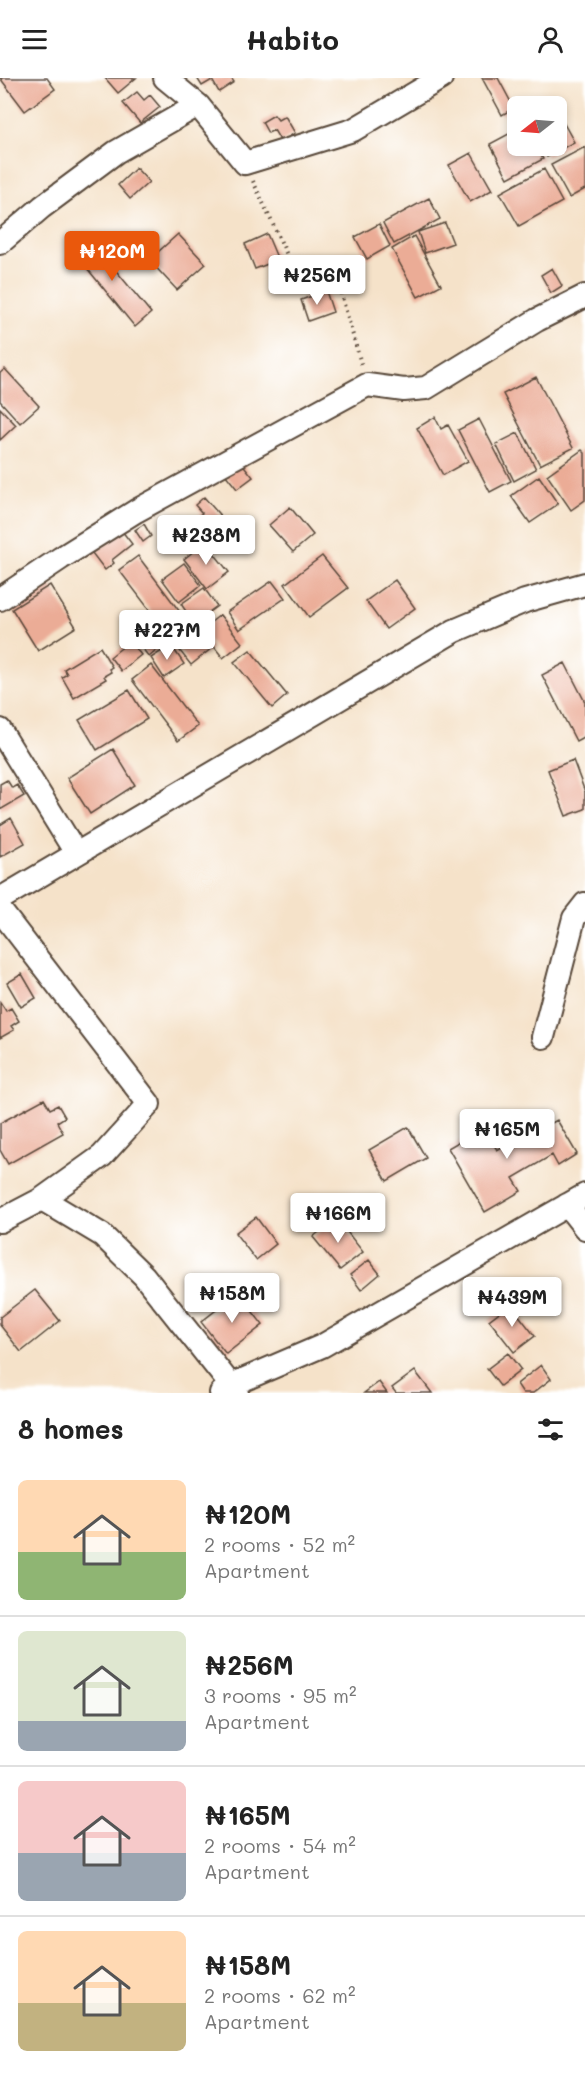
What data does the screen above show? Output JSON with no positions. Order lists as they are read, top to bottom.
{
  "north": "left",
  "page": {
    "header": "Habito",
    "price": [
      "₦120M",
      "₦256M",
      "₦238M",
      "₦227M",
      "₦165M",
      "₦166M",
      "₦158M",
      "₦439M"
    ],
    "heading": "8 homes",
    "list": [
      {
        "name": "₦120M",
        "note": "2 rooms · 52 m² · Apartment"
      },
      {
        "name": "₦256M",
        "note": "3 rooms · 95 m² · Apartment"
      },
      {
        "name": "₦165M",
        "note": "2 rooms · 54 m² · Apartment"
      },
      {
        "name": "₦158M",
        "note": "2 rooms · 62 m² · Apartment"
      }
    ]
  }
}
